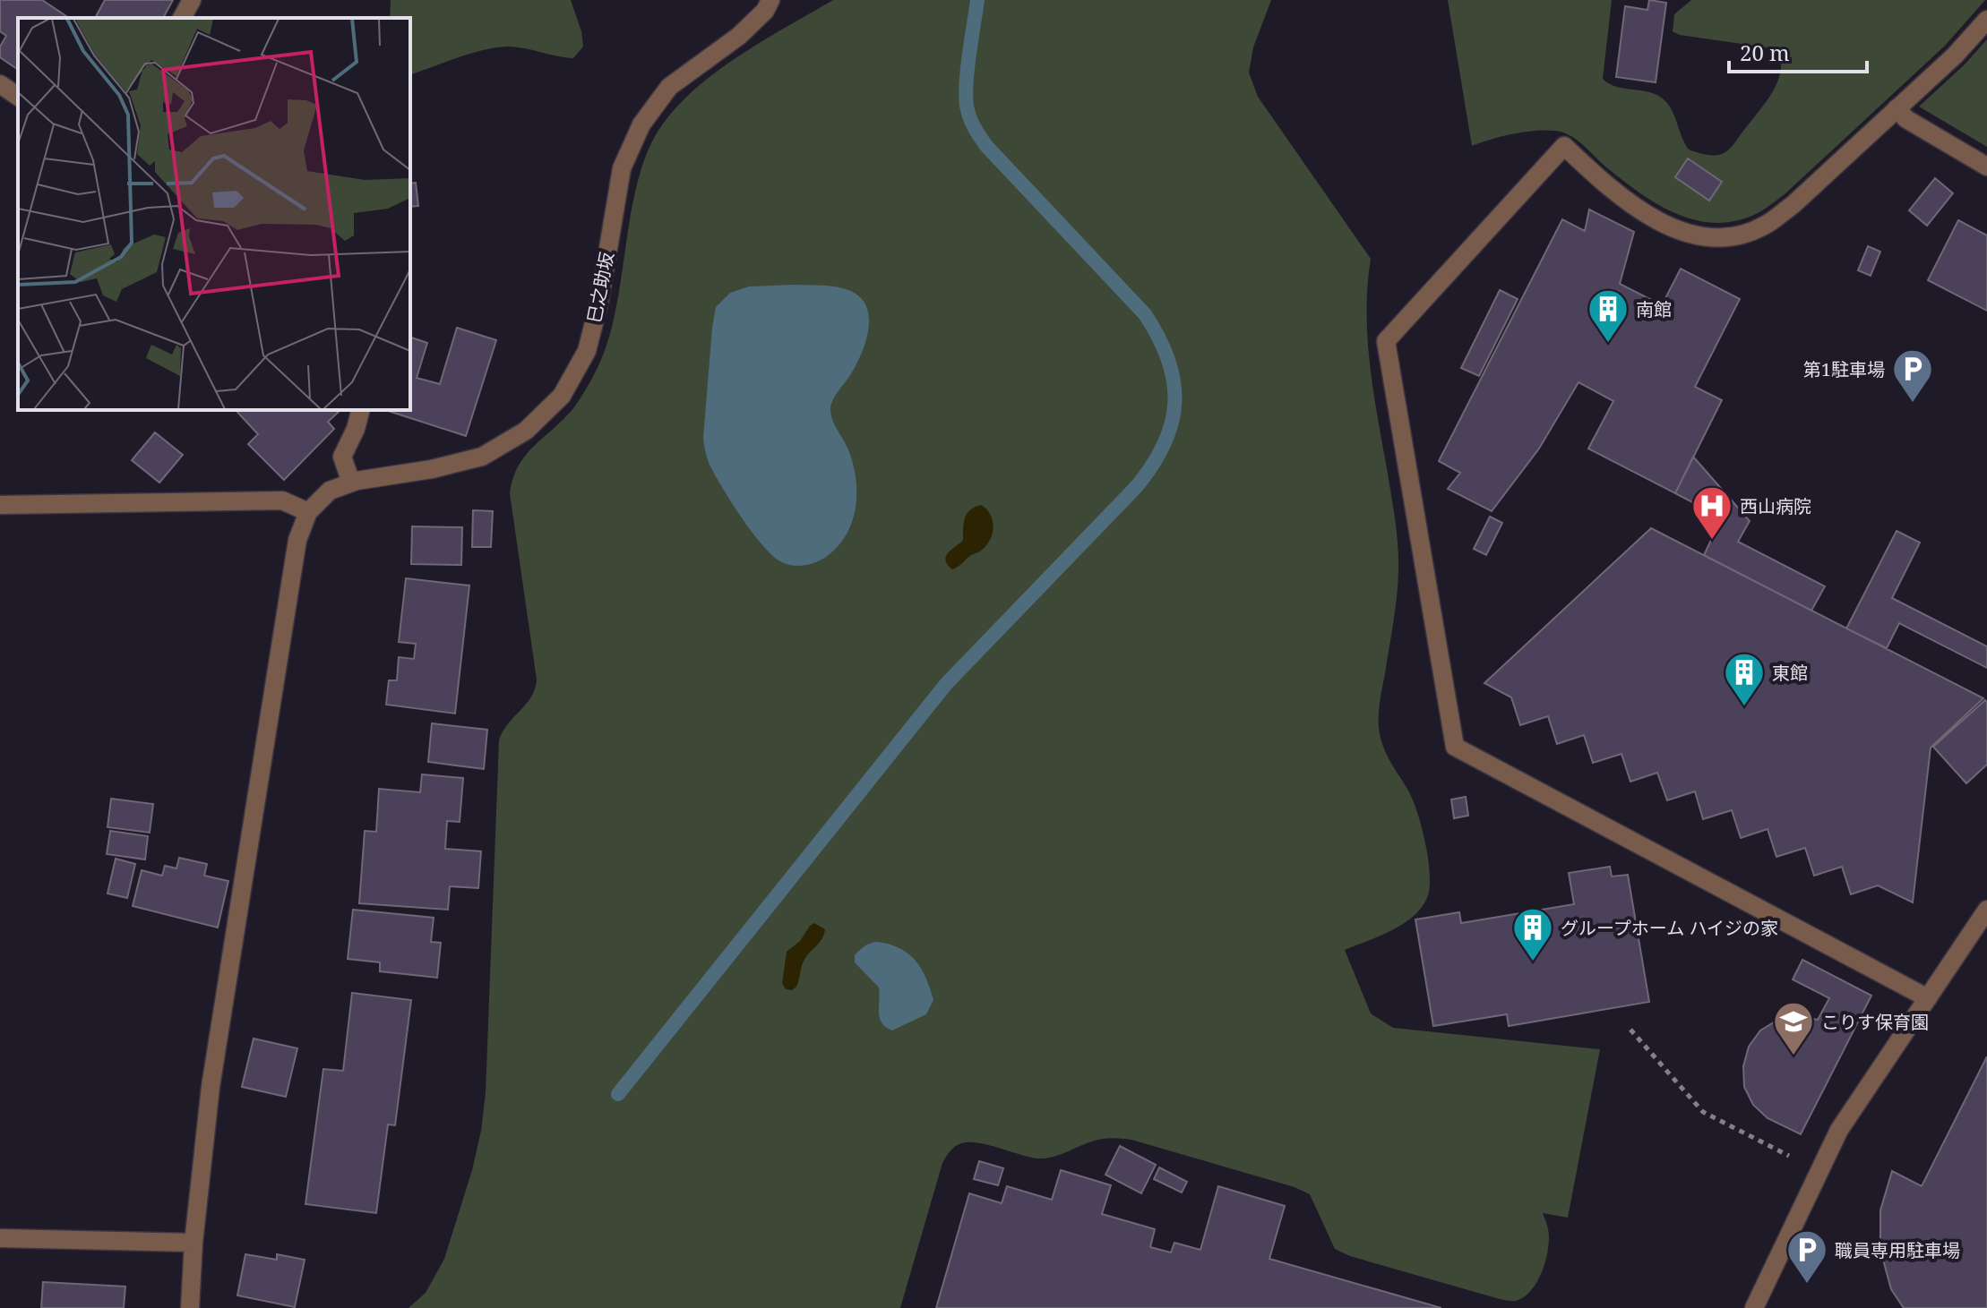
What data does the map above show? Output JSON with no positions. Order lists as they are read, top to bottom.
{
  "streets": {
    "street": ["巳之助坂"]
  },
  "places": {
    "building": ["南館", "東館", "グループホーム ハイジの家"],
    "parking": ["第1駐車場", "職員専用駐車場"],
    "hospital": ["西山病院"],
    "school or university": ["こりす保育園"]
  },
  "scale_bar": "20 m"
}
